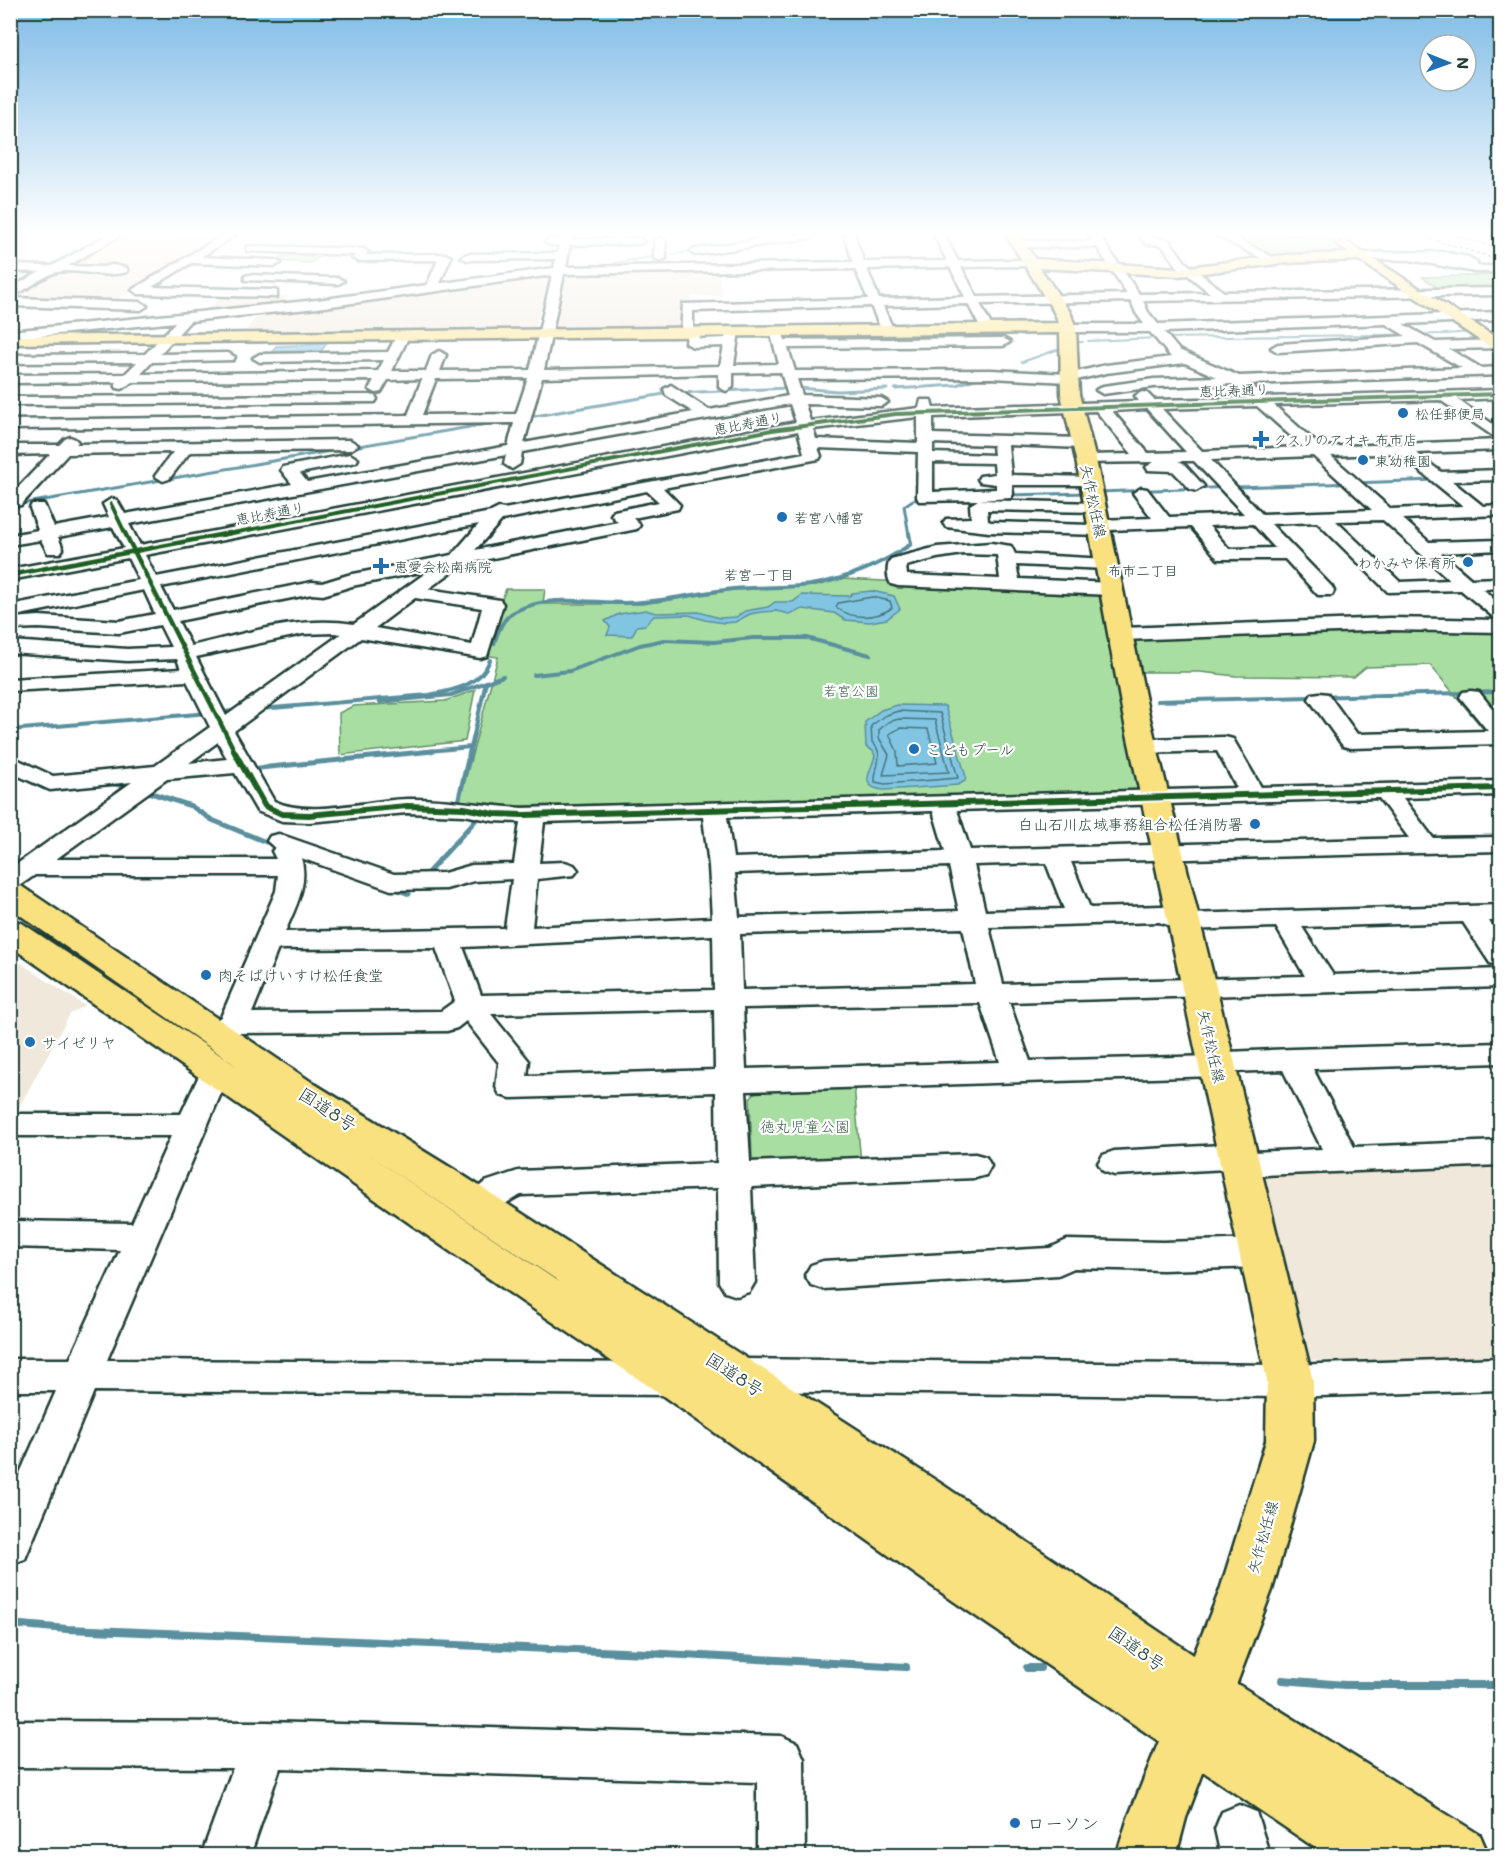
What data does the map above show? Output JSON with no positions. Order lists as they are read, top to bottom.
{
  "streets": {
    "main road": ["矢作松任線", "国道8号"],
    "street": ["恵比寿通り"]
  },
  "crossings": [
    ["恵比寿通り", "矢作松任線"],
    ["矢作松任線", "国道8号"]
  ],
  "districts": ["布市二丁目", "若宮一丁目"],
  "parks": ["若宮公園", "徳丸児童公園"],
  "places": {
    "other": [
      "松任郵便局",
      "東幼稚園",
      "若宮八幡宮",
      "わかみや保育所",
      "こどもプール",
      "白山石川広域事務組合松任消防署",
      "肉そばけいすけ松任食堂",
      "サイゼリヤ",
      "ローソン"
    ],
    "health": ["クスリのアオキ 布市店", "恵愛会松南病院"]
  },
  "north": "right"
}
